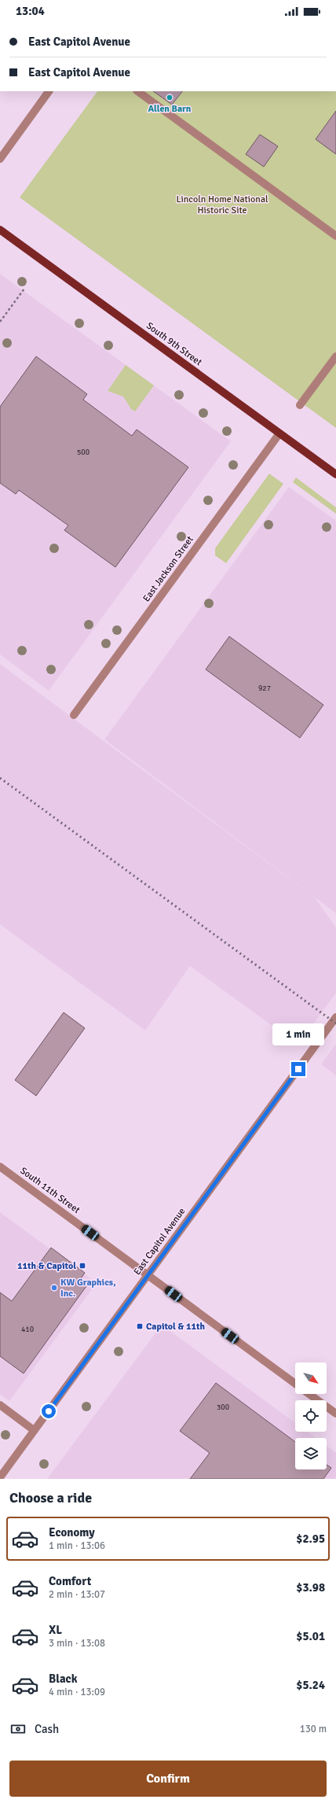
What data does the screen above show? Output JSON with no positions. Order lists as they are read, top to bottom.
{
  "streets": {
    "main road": ["South 9th Street"],
    "street": ["East Jackson Street", "South 11th Street", "East Capitol Avenue"]
  },
  "crossings": [
    ["South 9th Street", "East Jackson Street"],
    ["South 11th Street", "East Capitol Avenue"]
  ],
  "parks": ["Lincoln Home National Historic Site"],
  "places": {
    "other": ["Allen Barn", "KW Graphics, Inc."],
    "transit": ["11th & Capitol", "Capitol & 11th"]
  },
  "house_numbers": [
    "500",
    "927",
    "410",
    "300"
  ],
  "north": "bottom right",
  "page": {
    "status": "13:04",
    "banner": ["East Capitol Avenue", "East Capitol Avenue"],
    "bubble": "1 min",
    "heading": "Choose a ride",
    "list": [
      {
        "name": "Economy",
        "note": "1 min · 13:06",
        "value": "$2.95"
      },
      {
        "name": "Comfort",
        "note": "2 min · 13:07",
        "value": "$3.98"
      },
      {
        "name": "XL",
        "note": "3 min · 13:08",
        "value": "$5.01"
      },
      {
        "name": "Black",
        "note": "4 min · 13:09",
        "value": "$5.24"
      }
    ],
    "pay": ["Cash", "130 m"],
    "buttons": "Confirm"
  }
}
